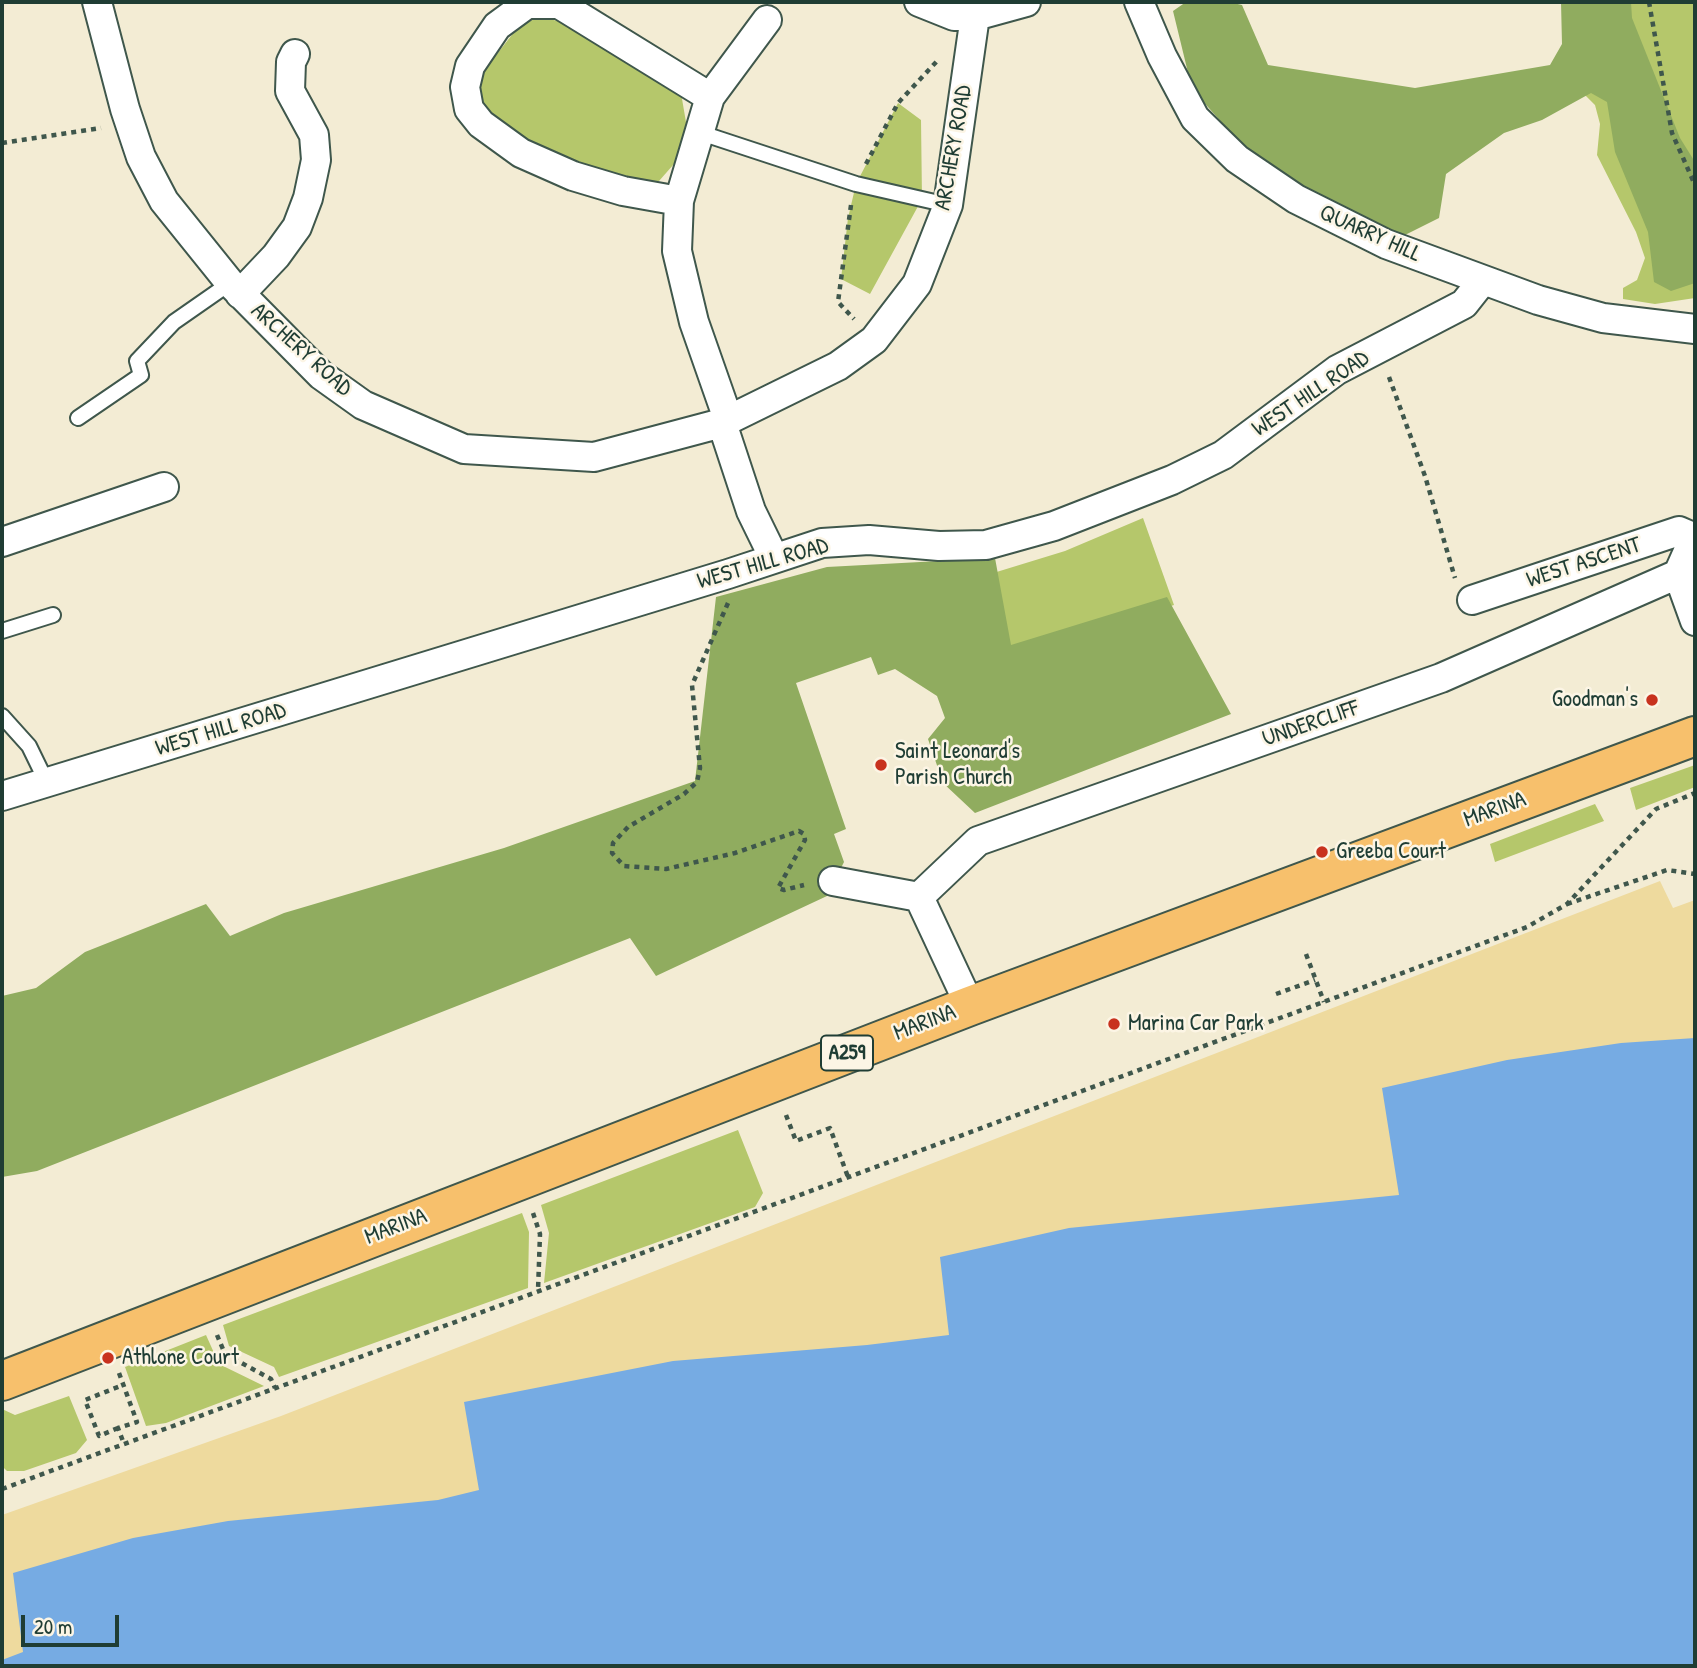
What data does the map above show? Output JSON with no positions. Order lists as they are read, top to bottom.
{
  "streets": {
    "highway": ["MARINA", "A259"],
    "street": [
      "ARCHERY ROAD",
      "QUARRY HILL",
      "WEST HILL ROAD",
      "WEST ASCENT",
      "UNDERCLIFF"
    ]
  },
  "crossings": [
    ["QUARRY HILL", "WEST HILL ROAD"]
  ],
  "places": [
    "Goodman's",
    "Saint Leonard's Parish Church",
    "Greeba Court",
    "Marina Car Park",
    "Athlone Court"
  ],
  "scale_bar": "20 m"
}
